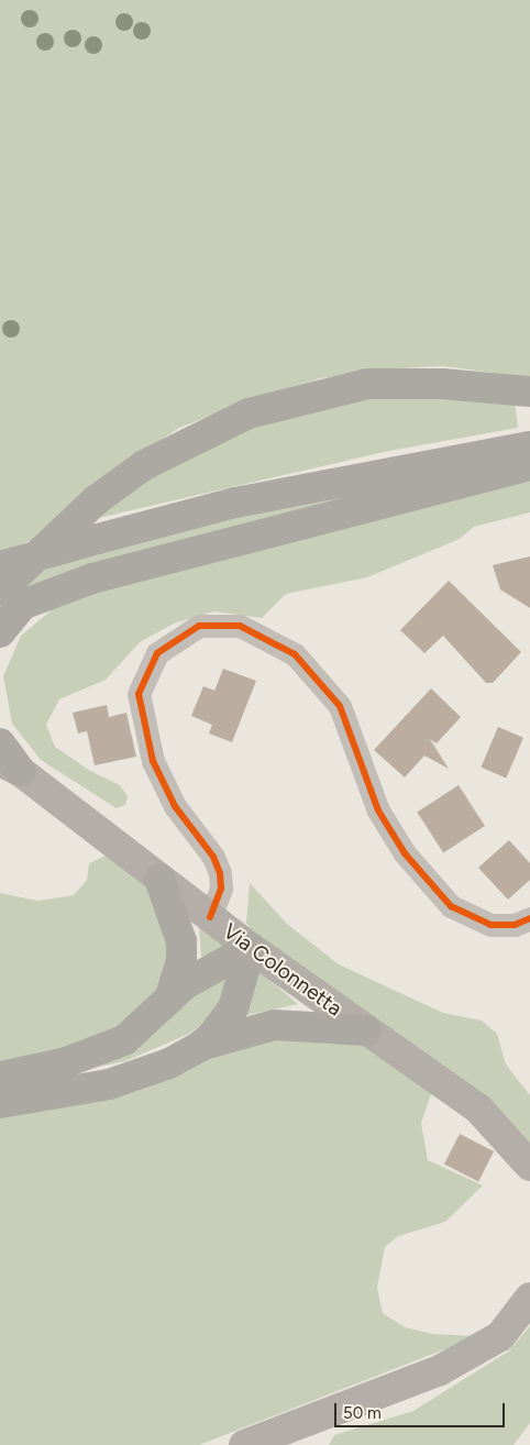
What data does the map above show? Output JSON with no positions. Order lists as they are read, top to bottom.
{
  "streets": {
    "main road": ["Via Colonnetta"]
  },
  "scale_bar": "50 m"
}
